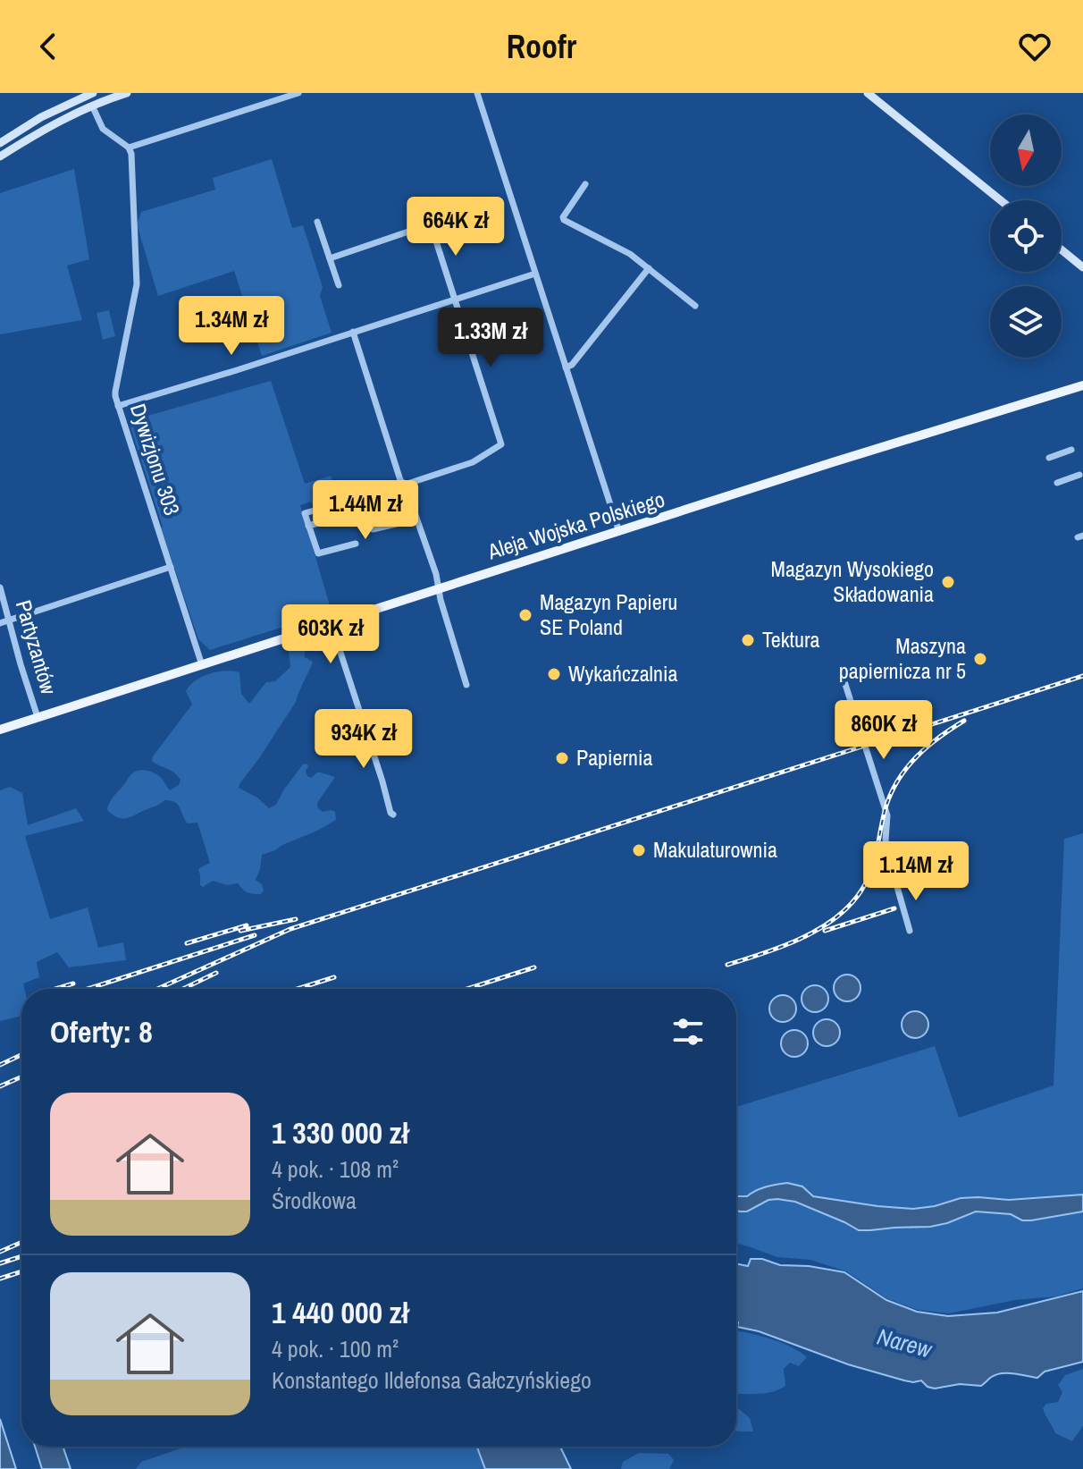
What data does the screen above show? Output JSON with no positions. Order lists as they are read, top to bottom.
{
  "streets": {
    "main road": ["Aleja Wojska Polskiego"],
    "street": ["Dywizjonu 303", "Partyzantów"]
  },
  "crossings": [
    ["Dywizjonu 303", "Aleja Wojska Polskiego"],
    ["Aleja Wojska Polskiego", "Partyzantów"]
  ],
  "water": ["Narew"],
  "places": [
    "Magazyn Wysokiego Składowania",
    "Magazyn Papieru SE Poland",
    "Tektura",
    "Maszyna papiernicza nr 5",
    "Wykańczalnia",
    "Papiernia",
    "Makulaturownia"
  ],
  "north": "bottom",
  "page": {
    "header": "Roofr",
    "price": [
      "664K zł",
      "1.34M zł",
      "1.33M zł",
      "1.44M zł",
      "603K zł",
      "860K zł",
      "934K zł",
      "1.14M zł"
    ],
    "heading": "Oferty: 8",
    "list": [
      {
        "name": "1 330 000 zł",
        "note": "4 pok. · 108 m² · Środkowa"
      },
      {
        "name": "1 440 000 zł",
        "note": "4 pok. · 100 m² · Konstantego Ildefonsa Gałczyńskiego"
      }
    ]
  }
}
